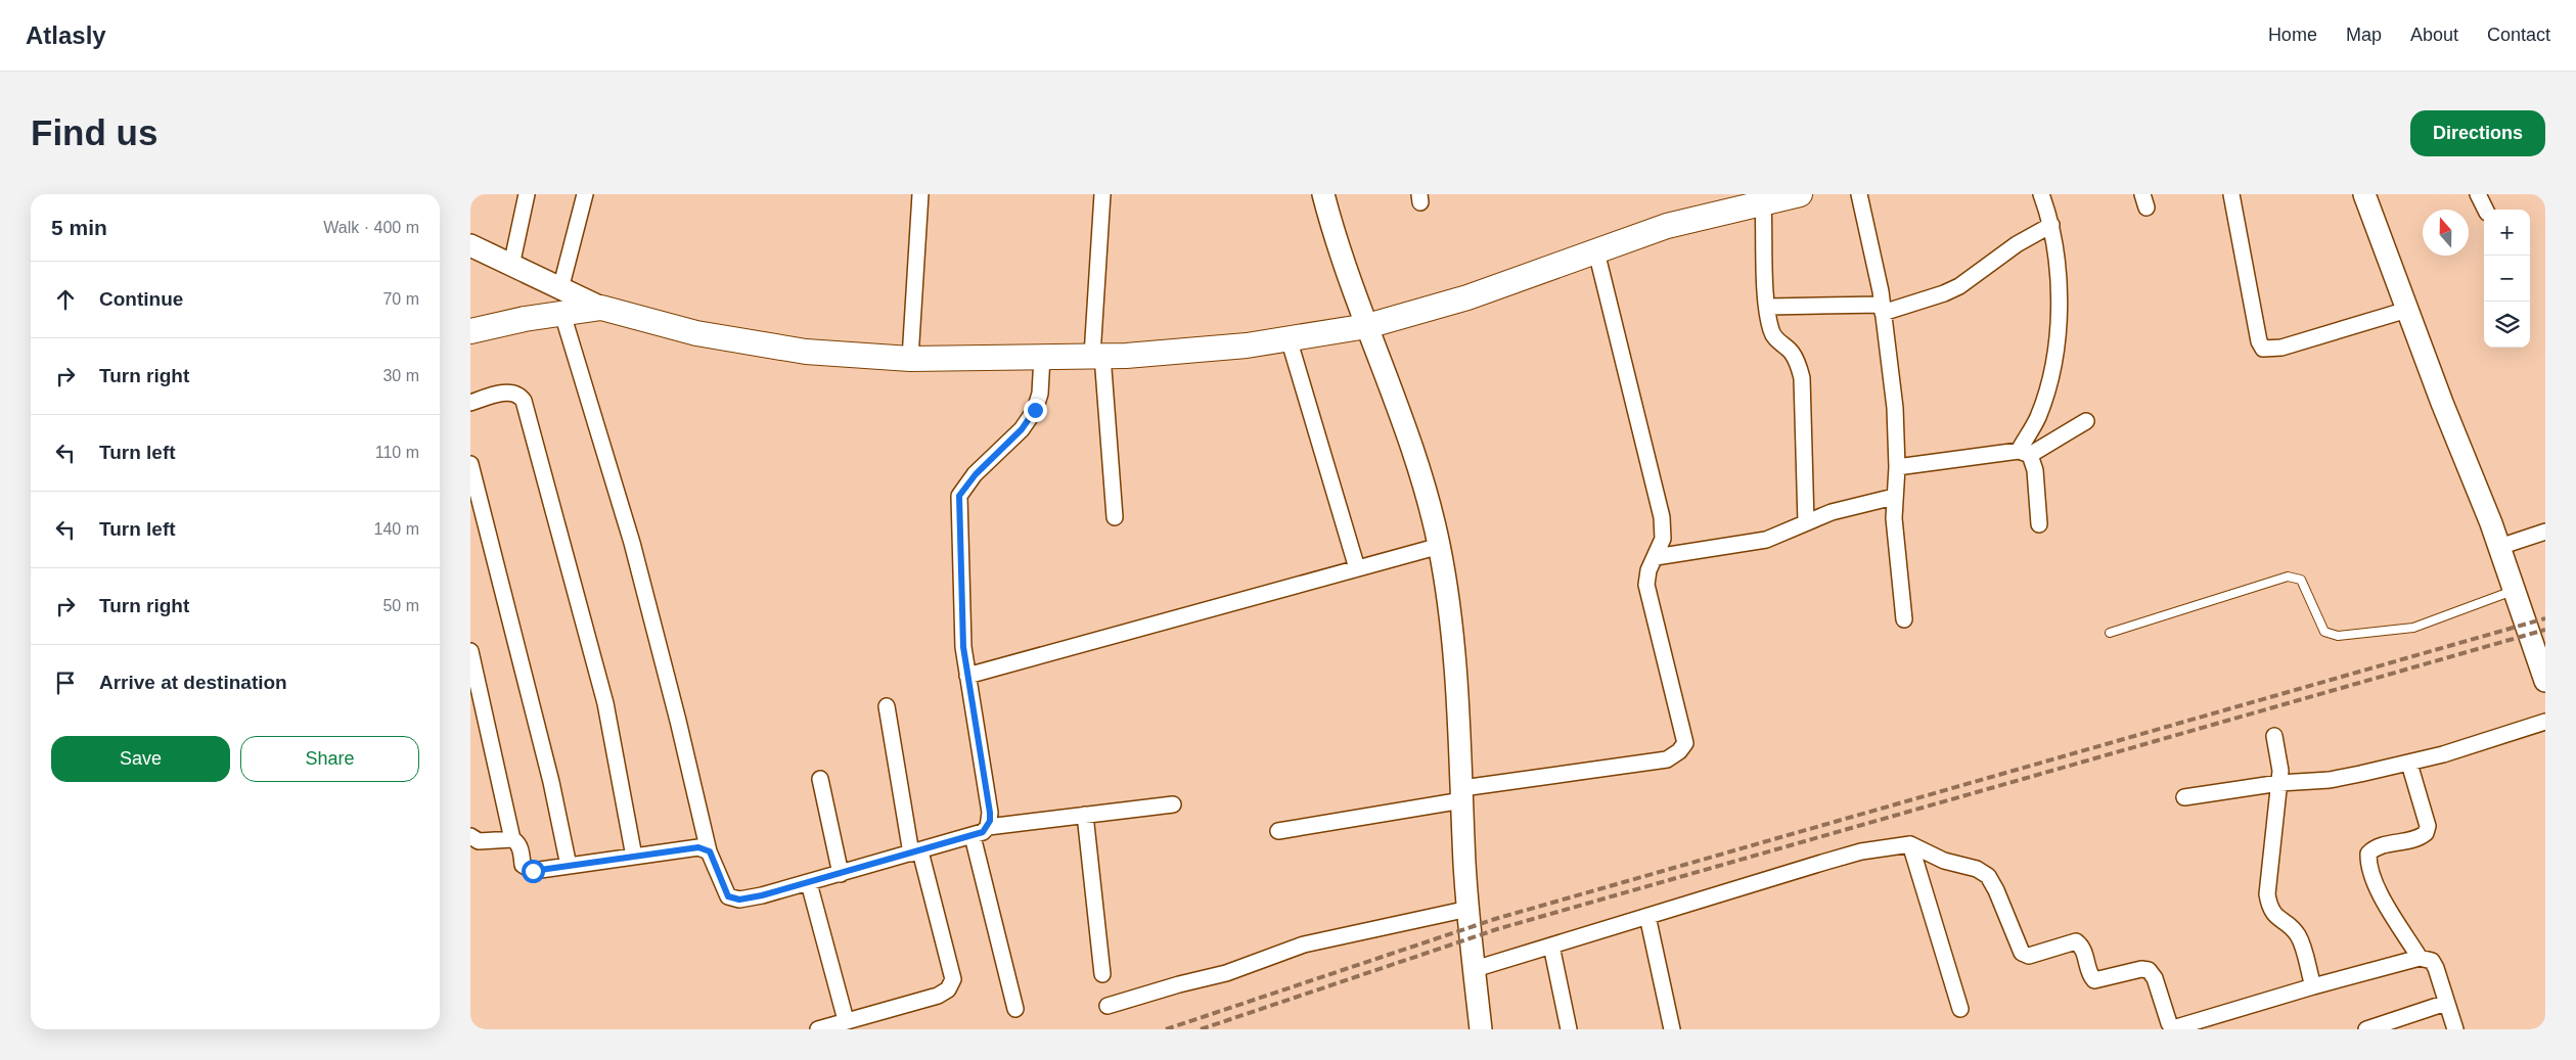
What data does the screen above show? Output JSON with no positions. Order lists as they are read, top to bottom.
{
  "north": "top",
  "page": {
    "header": "Atlasly",
    "nav": [
      "Home",
      "Map",
      "About",
      "Contact"
    ],
    "buttons": [
      "Directions",
      ["Save", "Share"]
    ],
    "title": "Find us",
    "heading": ["5 min", "Walk · 400 m"],
    "map_buttons": ["+", "−"],
    "list": [
      ["Continue", "70 m"],
      ["Turn right", "30 m"],
      ["Turn left", "110 m"],
      ["Turn left", "140 m"],
      ["Turn right", "50 m"],
      "Arrive at destination"
    ]
  }
}
